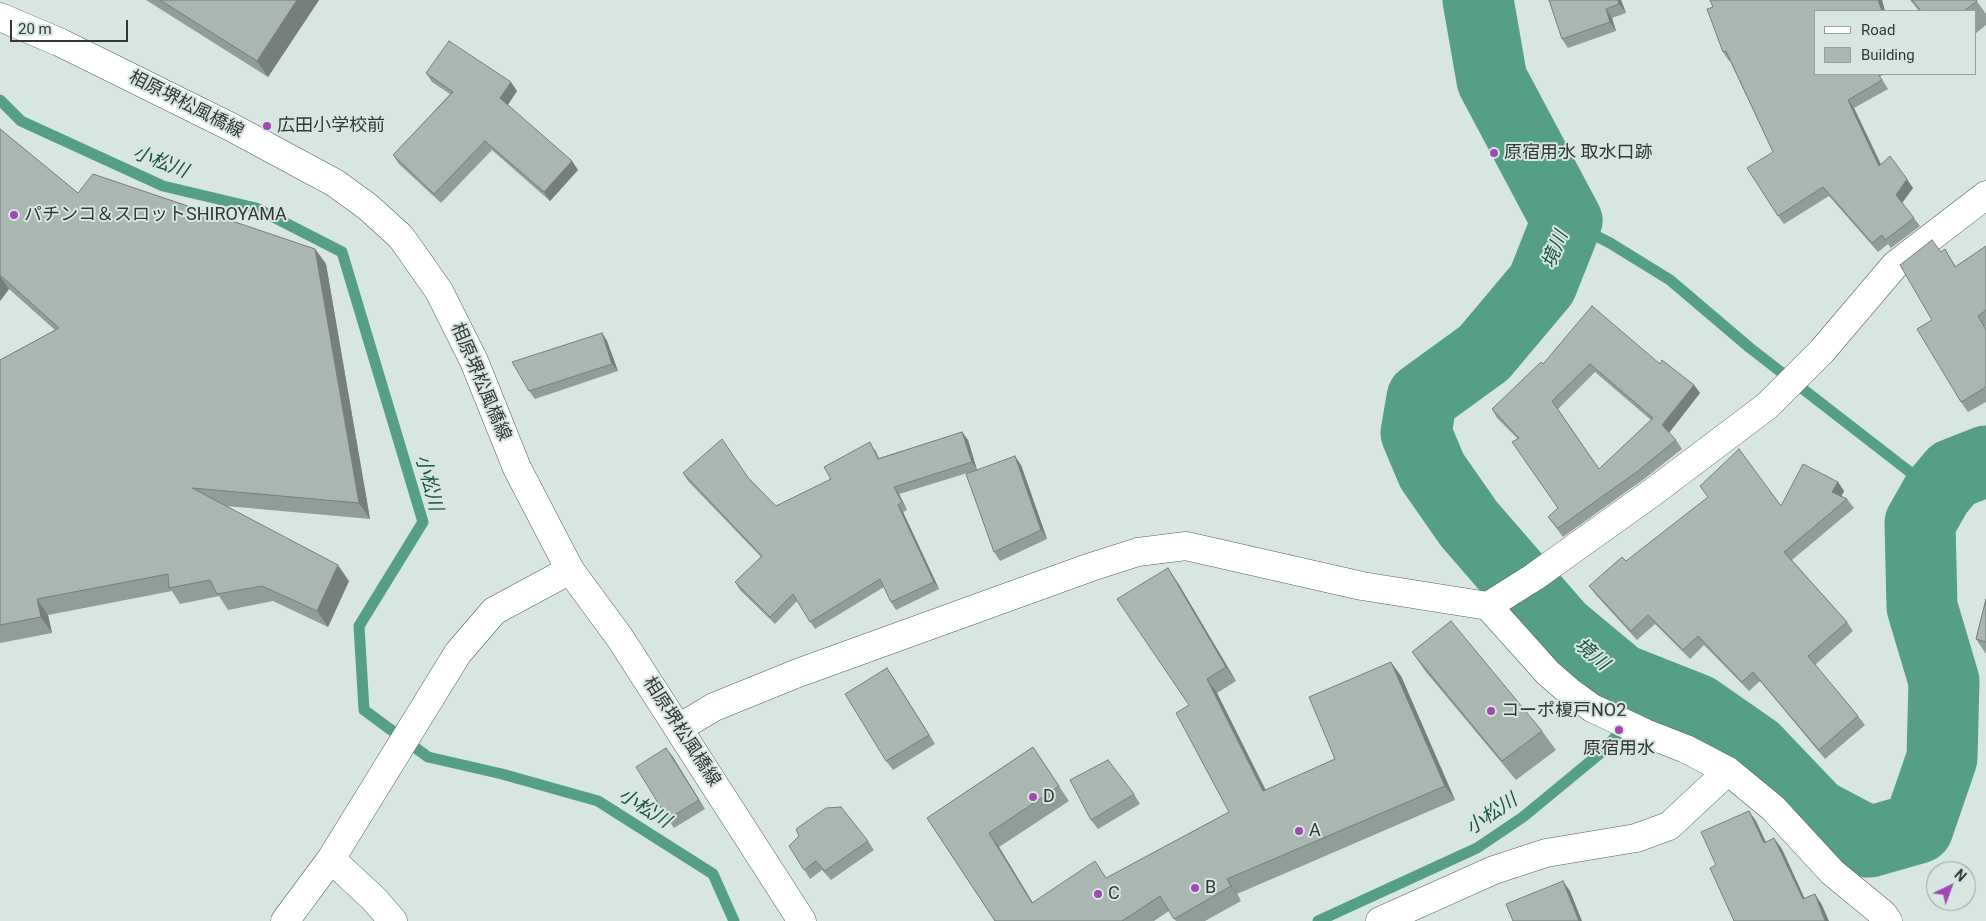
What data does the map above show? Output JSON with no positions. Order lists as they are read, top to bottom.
{
  "streets": {
    "street": ["相原堺松風橋線"]
  },
  "water": ["小松川", "境川"],
  "places": [
    "広田小学校前",
    "原宿用水 取水口跡",
    "パチンコ＆スロットSHIROYAMA",
    "コーポ榎戸NO2",
    "原宿用水",
    "D",
    "A",
    "B",
    "C"
  ],
  "legend": ["Road", "Building"],
  "scale_bar": "20 m",
  "north": "top right"
}
